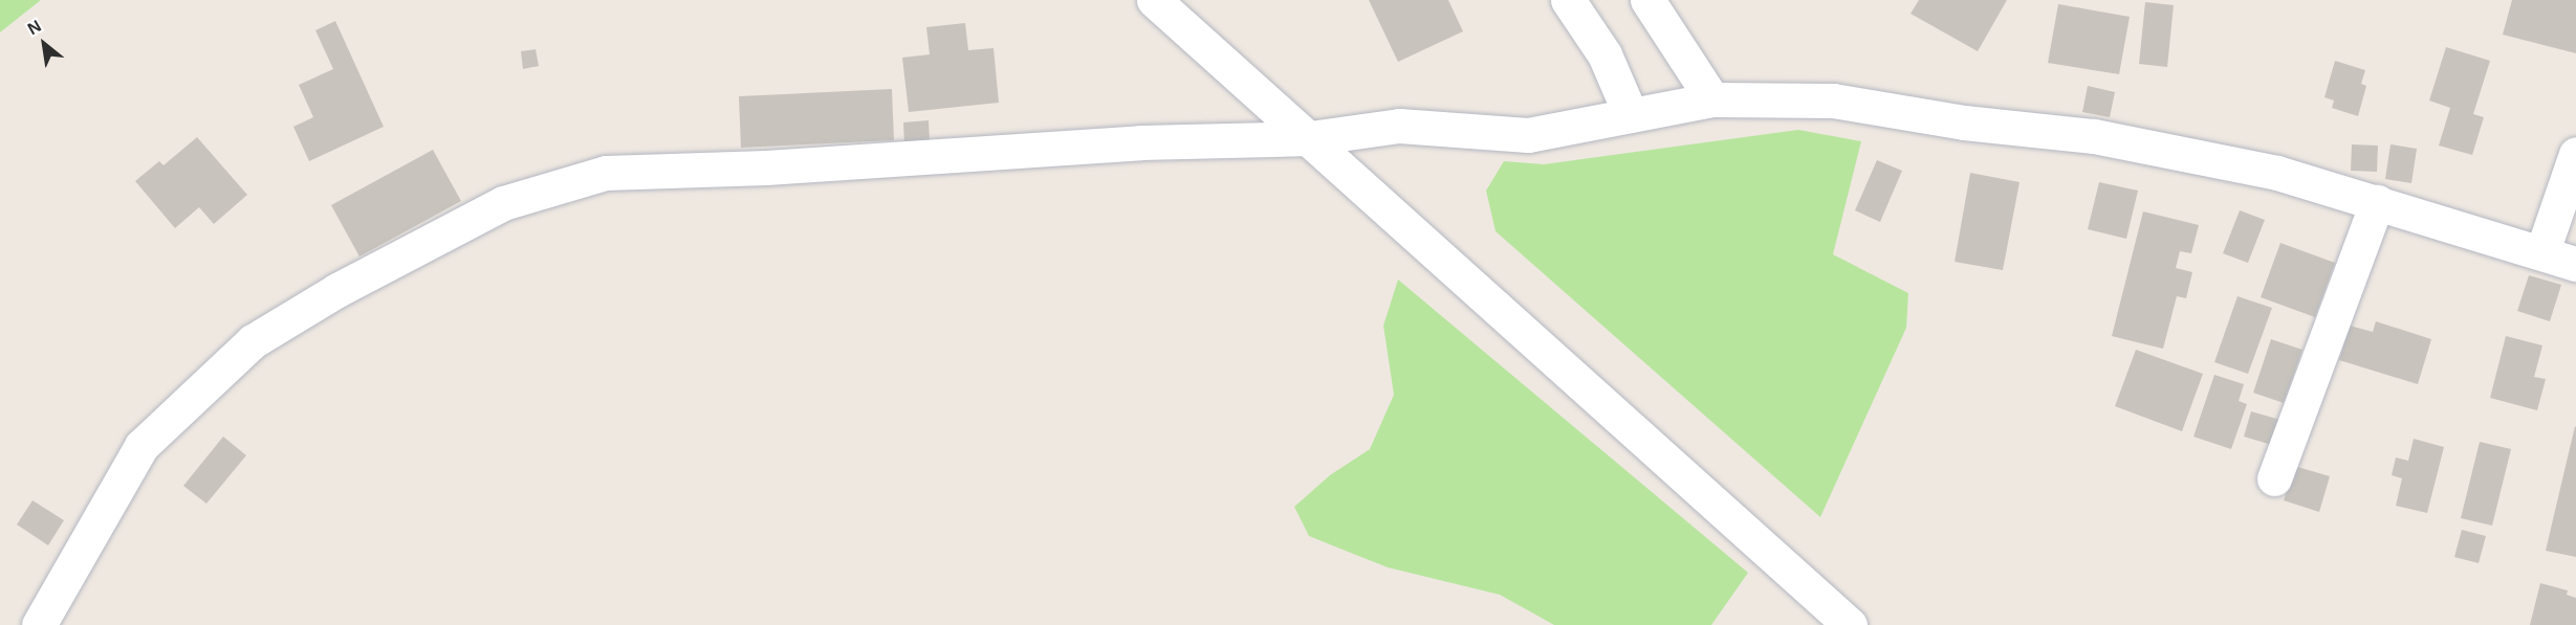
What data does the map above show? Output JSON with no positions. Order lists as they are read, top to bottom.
{
  "north": "top left"
}
